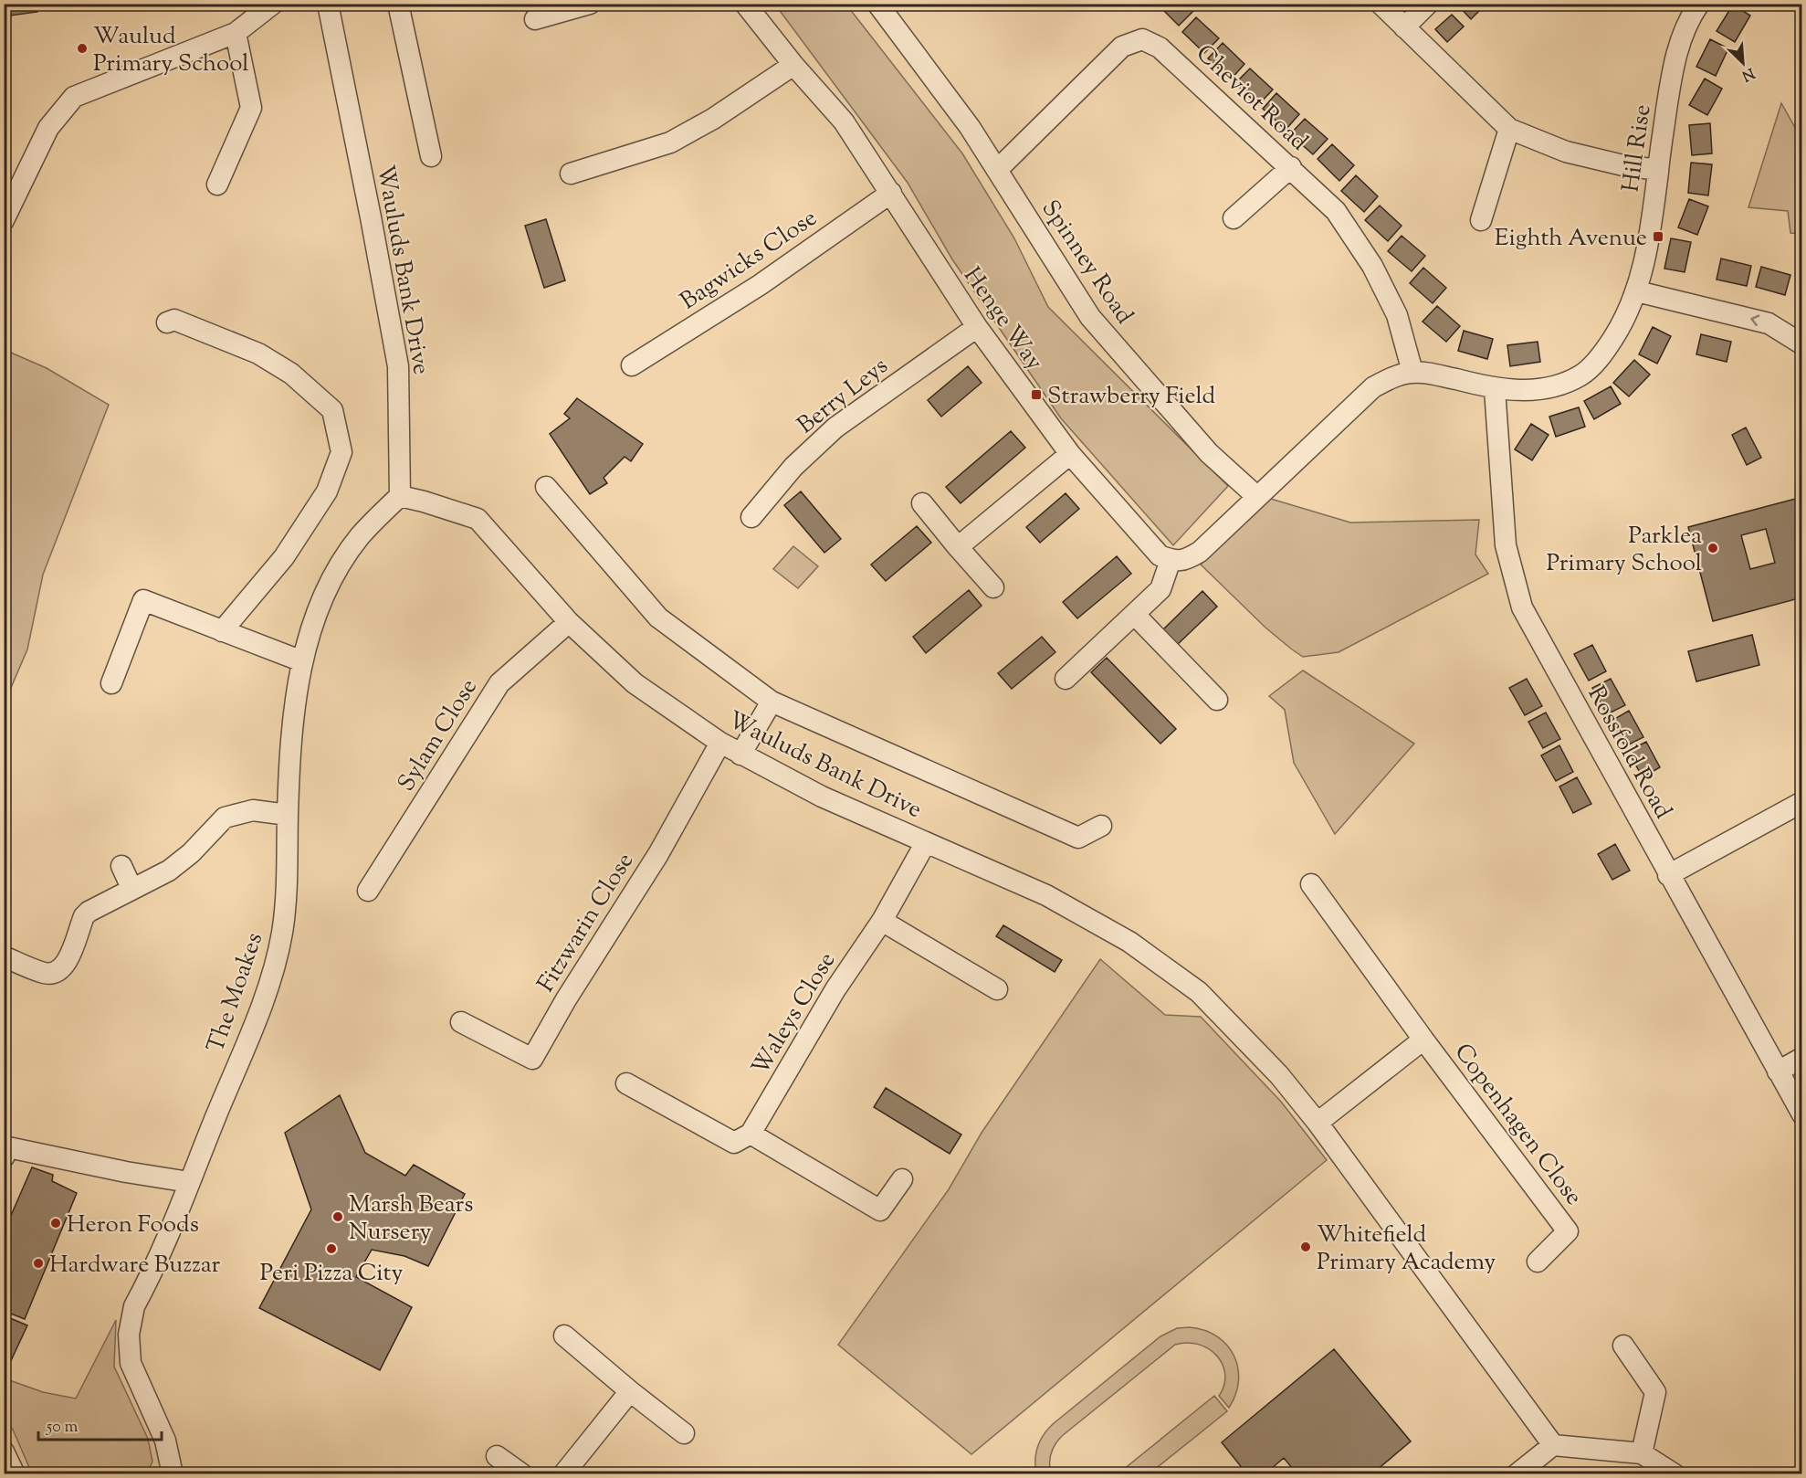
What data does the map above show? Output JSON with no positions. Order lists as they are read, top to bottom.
{
  "streets": {
    "street": [
      "Cheviot Road",
      "Hill Rise",
      "Bagwicks Close",
      "Spinney Road",
      "Wauluds Bank Drive",
      "Henge Way",
      "Berry Leys",
      "Sylam Close",
      "Rossfold Road",
      "Fitzwarin Close",
      "The Moakes",
      "Waleys Close",
      "Copenhagen Close"
    ]
  },
  "crossings": [
    ["Cheviot Road", "Hill Rise"],
    ["Cheviot Road", "Spinney Road"],
    ["Hill Rise", "Rossfold Road"],
    ["Bagwicks Close", "Henge Way"],
    ["Wauluds Bank Drive", "Sylam Close"],
    ["Wauluds Bank Drive", "Fitzwarin Close"],
    ["Wauluds Bank Drive", "The Moakes"],
    ["Wauluds Bank Drive", "Waleys Close"],
    ["Wauluds Bank Drive", "Copenhagen Close"],
    ["Henge Way", "Berry Leys"]
  ],
  "places": {
    "other": [
      "Waulud Primary School",
      "Parklea Primary School",
      "Marsh Bears Nursery",
      "Heron Foods",
      "Whitefield Primary Academy",
      "Peri Pizza City",
      "Hardware Buzzar"
    ],
    "transit": ["Eighth Avenue", "Strawberry Field"]
  },
  "scale_bar": "50 m",
  "north": "bottom right"
}
